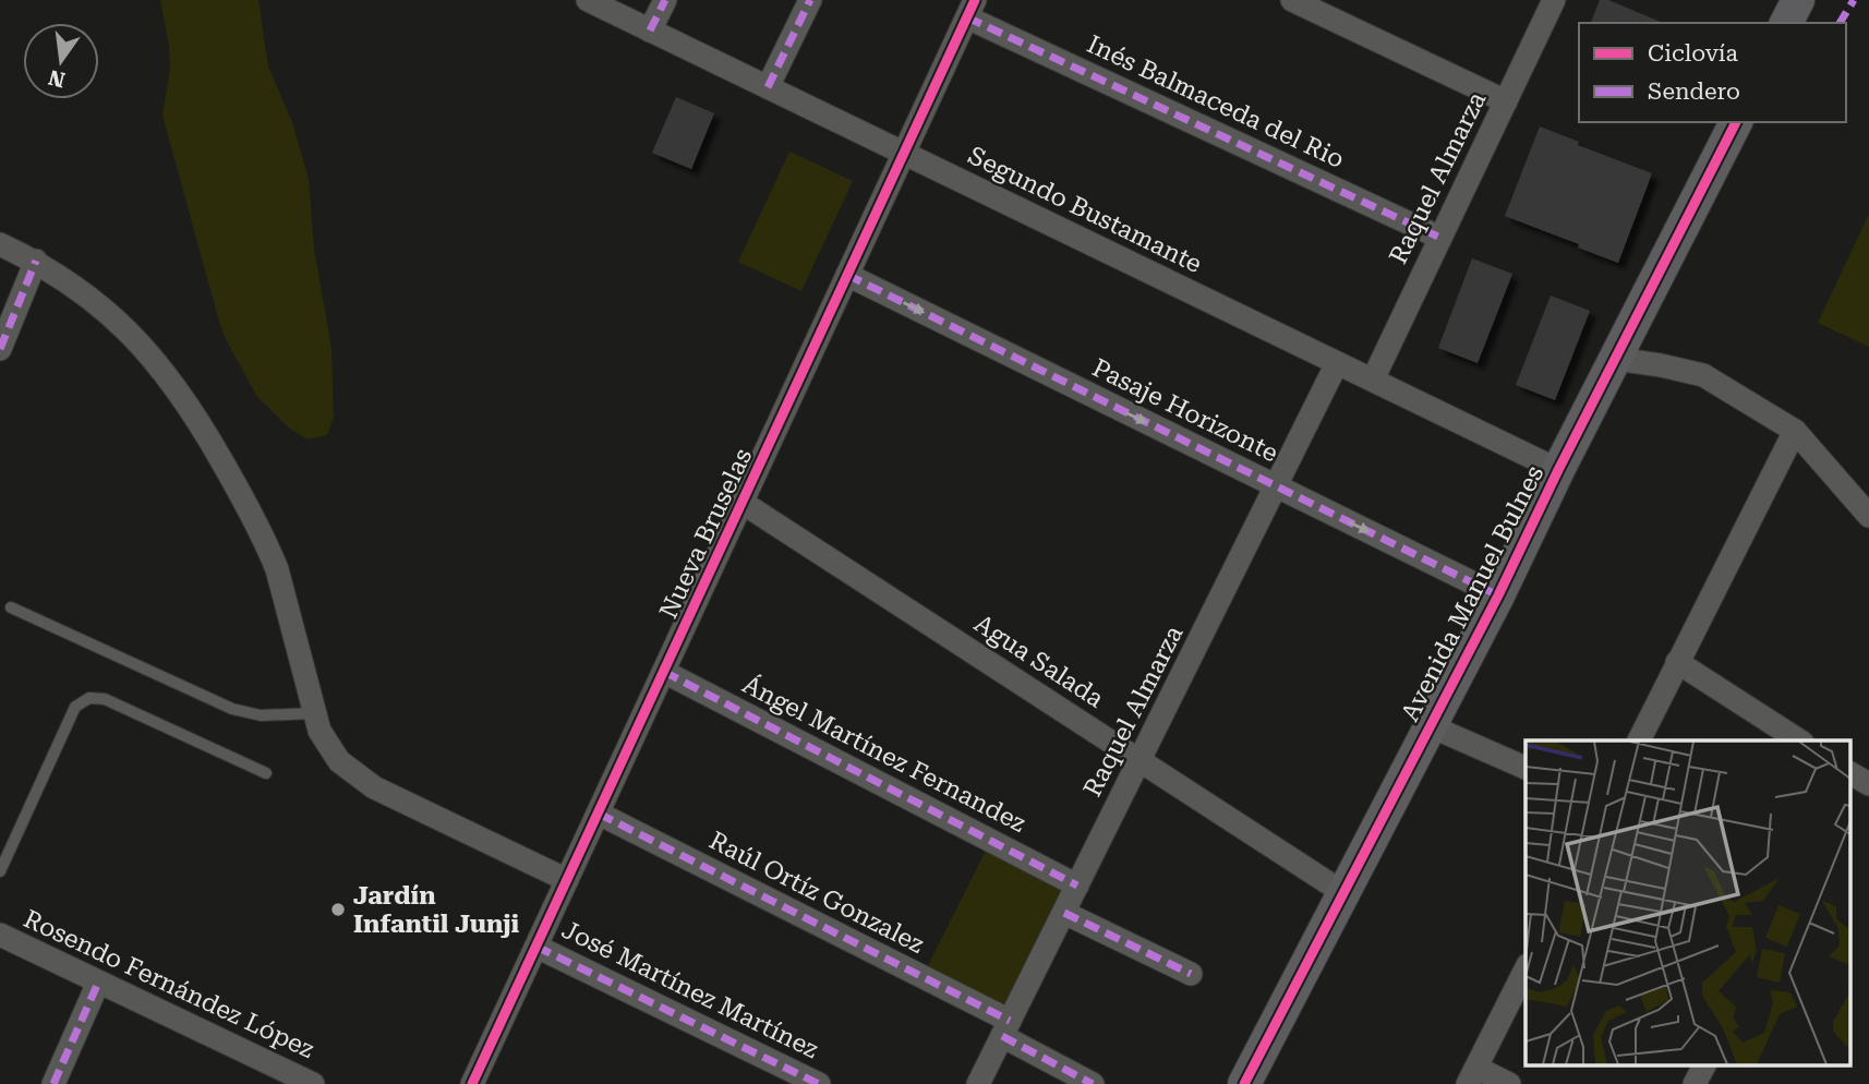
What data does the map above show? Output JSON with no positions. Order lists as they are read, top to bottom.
{
  "streets": {
    "street": [
      "Inés Balmaceda del Rio",
      "Raquel Almarza",
      "Segundo Bustamante",
      "Pasaje Horizonte",
      "Nueva Bruselas",
      "Avenida Manuel Bulnes",
      "Agua Salada",
      "Ángel Martínez Fernandez",
      "Raúl Ortíz Gonzalez",
      "Rosendo Fernández López",
      "José Martínez Martínez"
    ]
  },
  "crossings": [
    ["Inés Balmaceda del Rio", "Raquel Almarza"],
    ["Inés Balmaceda del Rio", "Nueva Bruselas"],
    ["Raquel Almarza", "Segundo Bustamante"],
    ["Raquel Almarza", "Pasaje Horizonte"],
    ["Raquel Almarza", "Agua Salada"],
    ["Raquel Almarza", "Ángel Martínez Fernandez"],
    ["Raquel Almarza", "Raúl Ortíz Gonzalez"],
    ["Segundo Bustamante", "Nueva Bruselas"],
    ["Segundo Bustamante", "Avenida Manuel Bulnes"],
    ["Pasaje Horizonte", "Nueva Bruselas"],
    ["Pasaje Horizonte", "Avenida Manuel Bulnes"],
    ["Nueva Bruselas", "Agua Salada"],
    ["Nueva Bruselas", "Ángel Martínez Fernandez"],
    ["Nueva Bruselas", "Raúl Ortíz Gonzalez"],
    ["Nueva Bruselas", "José Martínez Martínez"],
    ["Avenida Manuel Bulnes", "Agua Salada"]
  ],
  "one_way": ["Pasaje Horizonte"],
  "places": ["Jardín Infantil Junji"],
  "legend": ["Ciclovía", "Sendero"],
  "north": "bottom"
}
